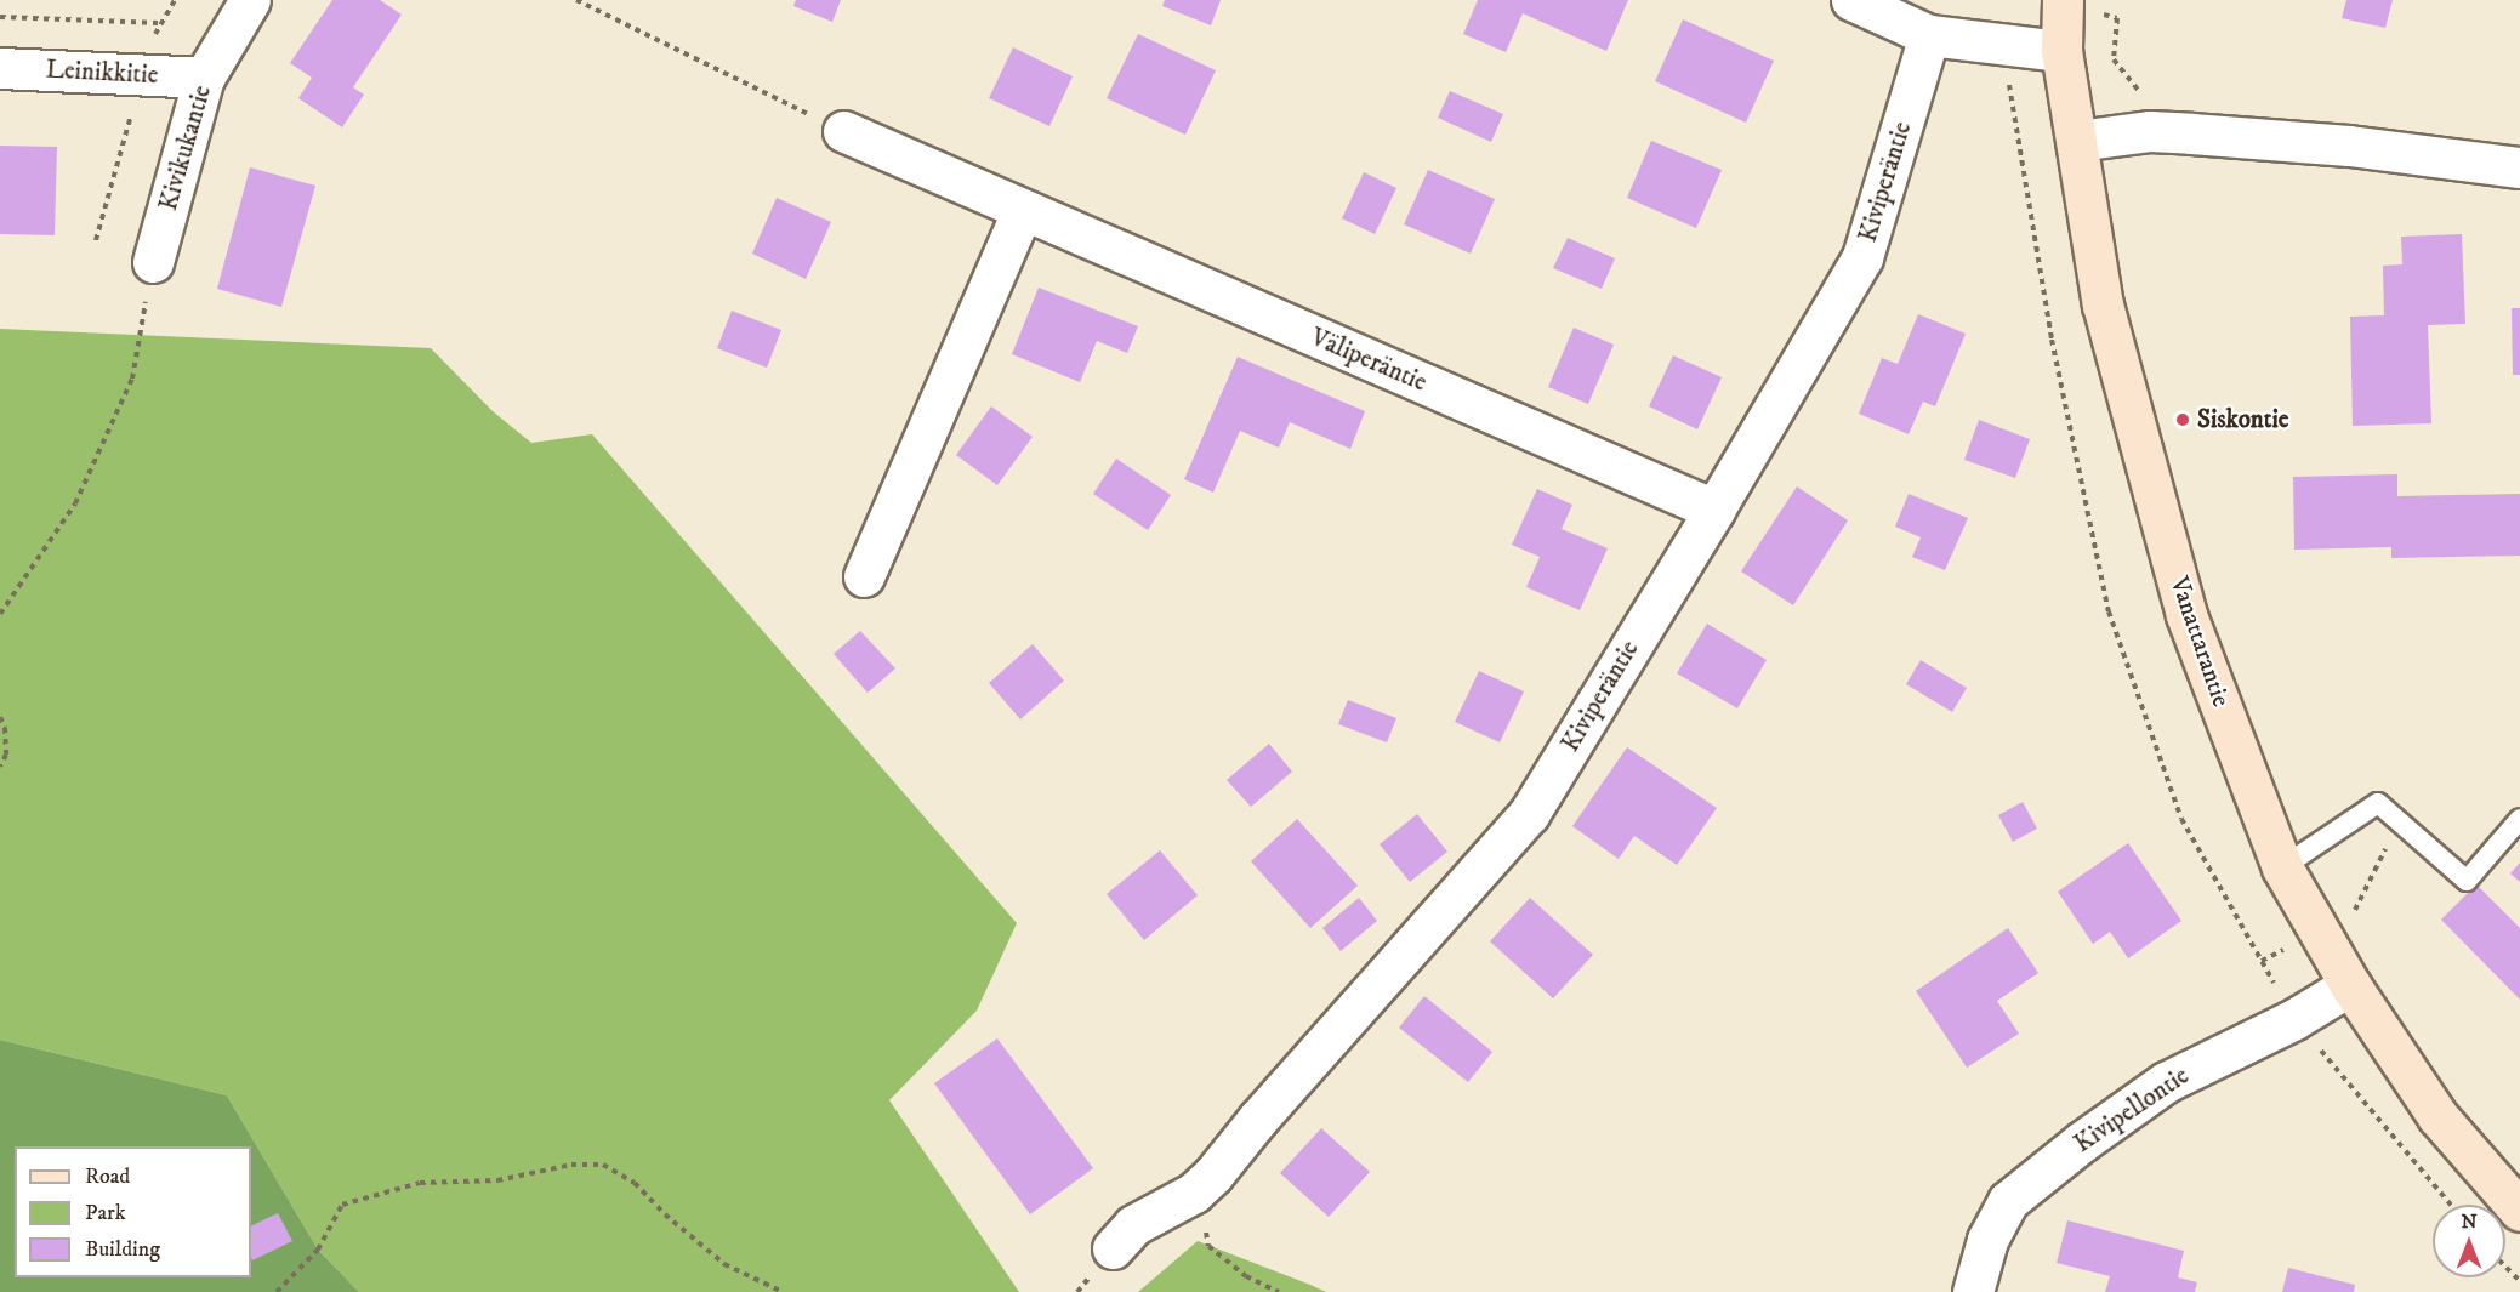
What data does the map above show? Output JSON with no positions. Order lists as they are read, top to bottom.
{
  "streets": {
    "street": [
      "Leinikkitie",
      "Kivikukantie",
      "Kiviperäntie",
      "Väliperäntie",
      "Vanattarantie",
      "Kivipellontie"
    ]
  },
  "crossings": [
    ["Leinikkitie", "Kivikukantie"],
    ["Kiviperäntie", "Väliperäntie"],
    ["Vanattarantie", "Kivipellontie"]
  ],
  "places": ["Siskontie"],
  "legend": ["Road", "Park", "Building"],
  "north": "top"
}
